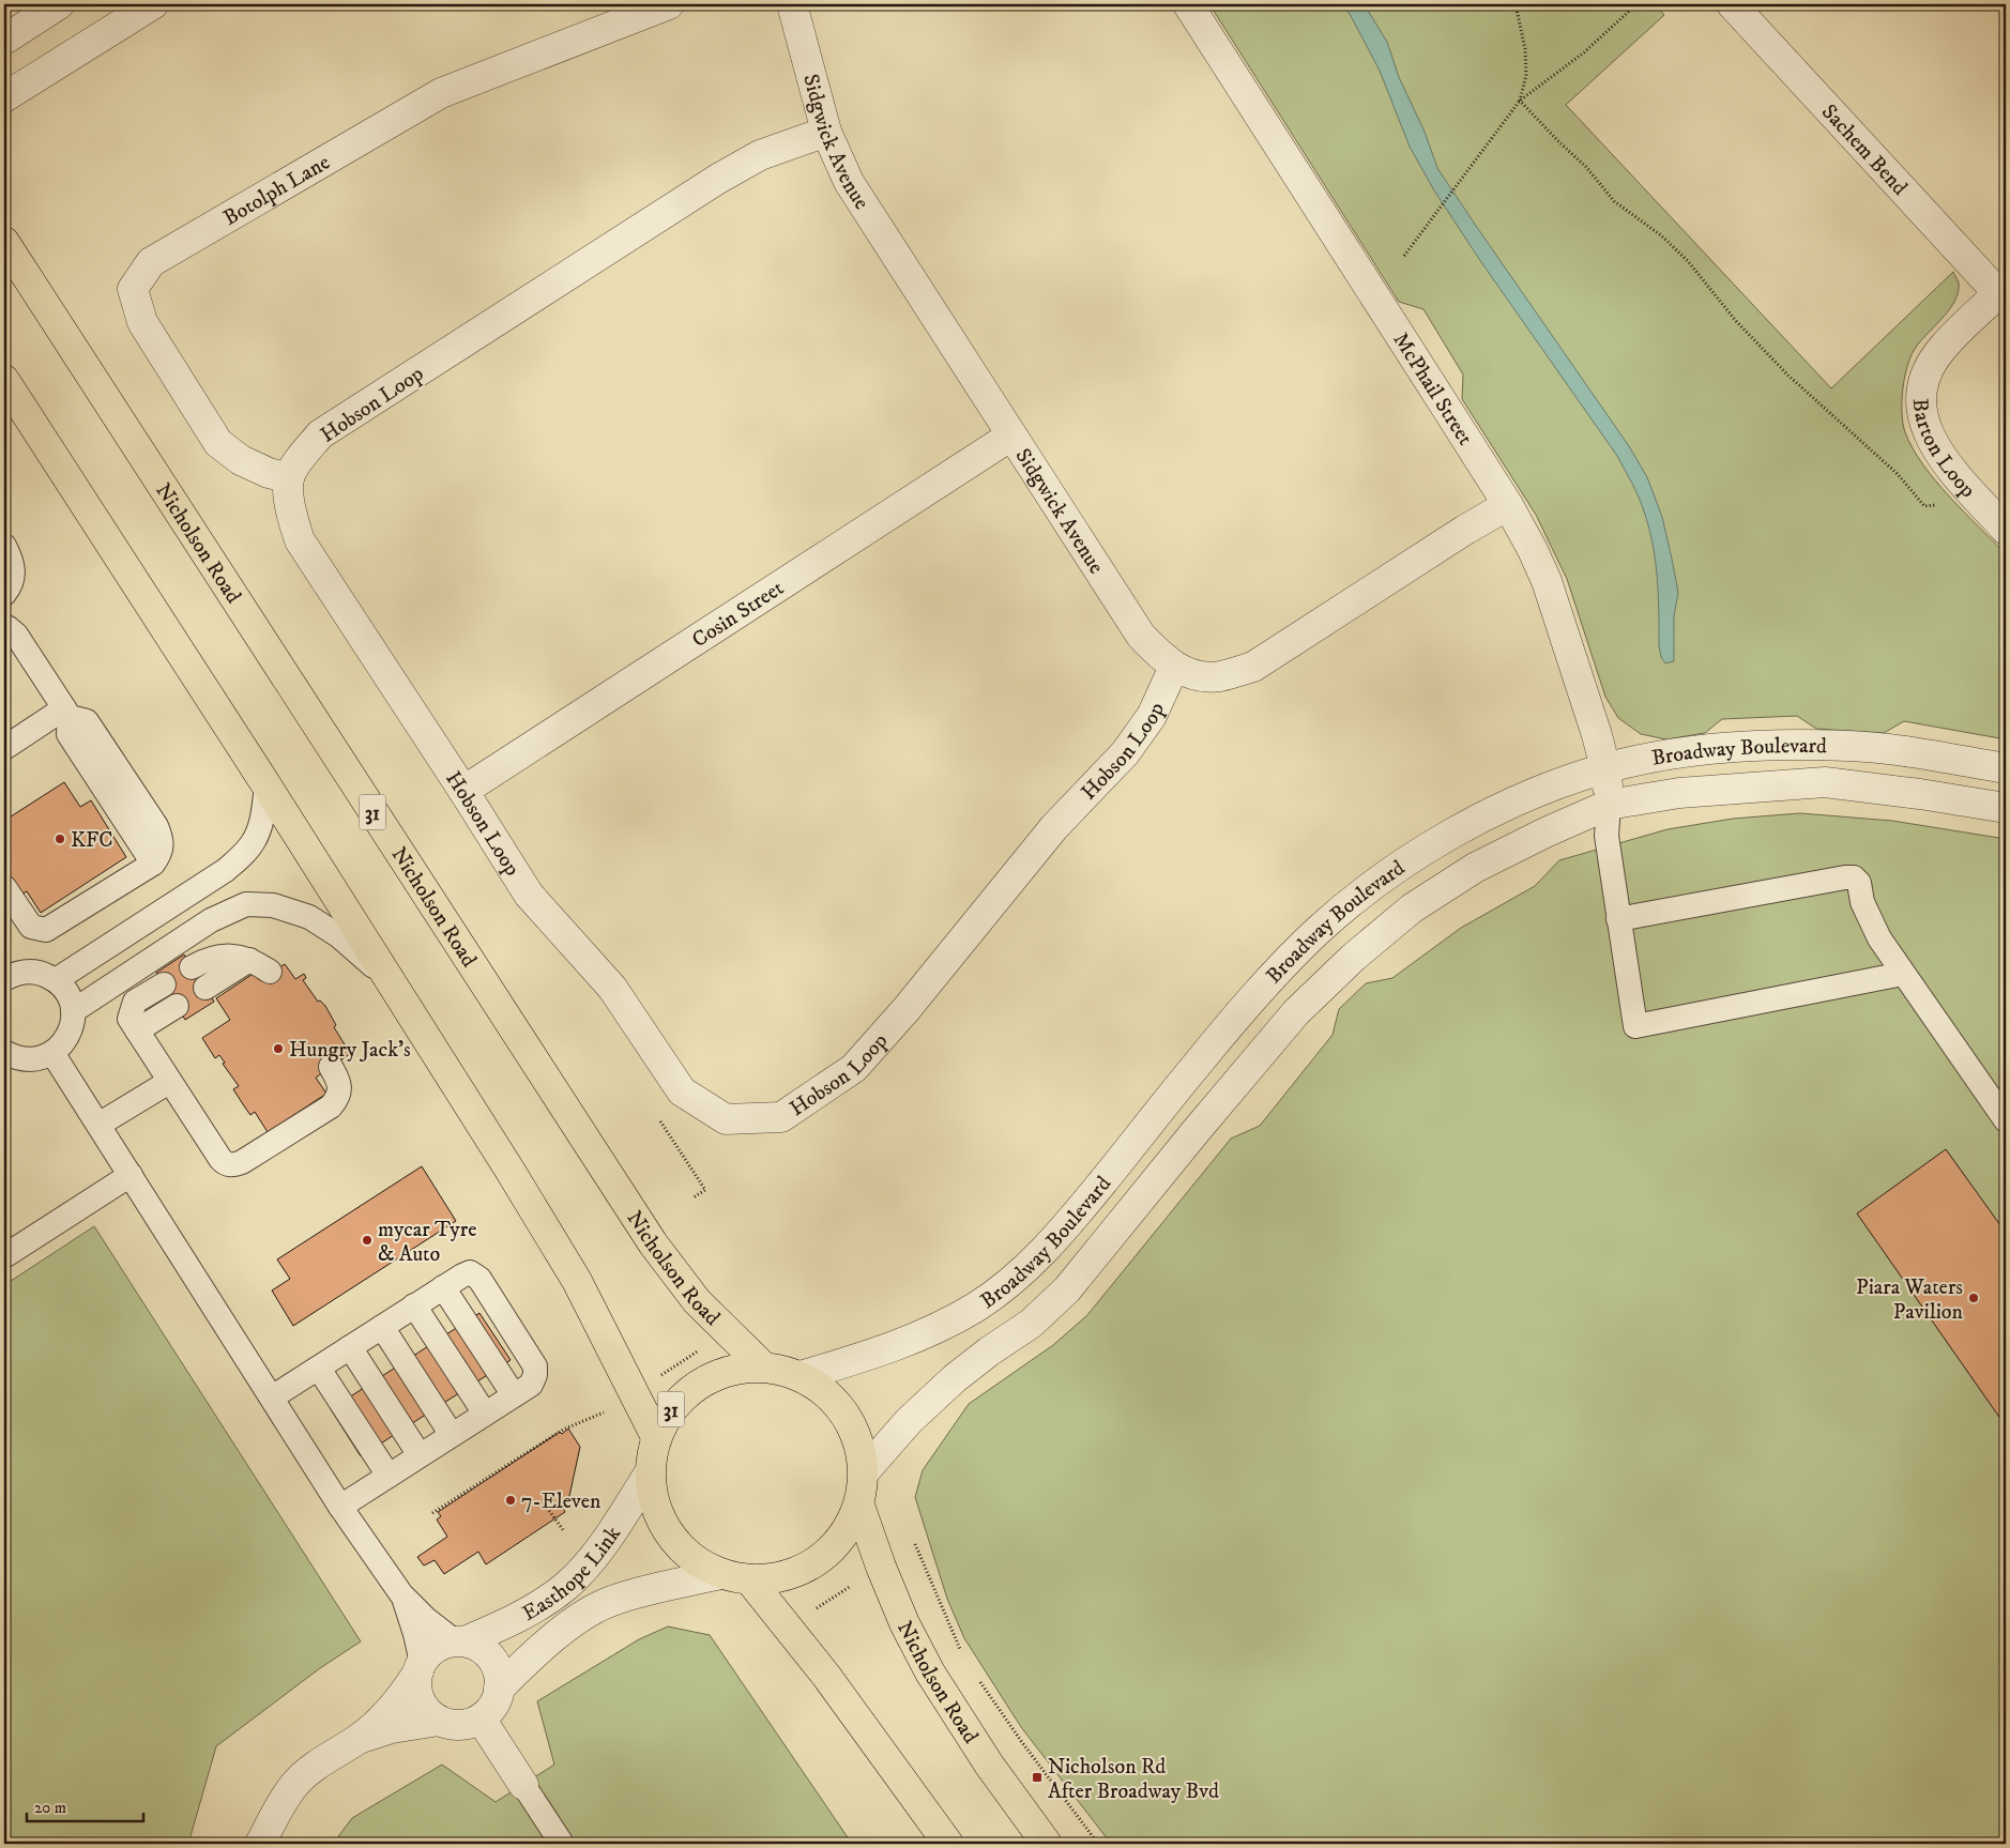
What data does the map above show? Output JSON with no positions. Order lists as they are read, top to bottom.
{
  "streets": {
    "main road": ["Nicholson Road", "31"],
    "street": [
      "Sidgwick Avenue",
      "Sachem Bend",
      "Botolph Lane",
      "McPhail Street",
      "Hobson Loop",
      "Barton Loop",
      "Cosin Street",
      "Broadway Boulevard",
      "Easthope Link"
    ]
  },
  "crossings": [
    ["Sidgwick Avenue", "McPhail Street"],
    ["Sidgwick Avenue", "Hobson Loop"],
    ["Sidgwick Avenue", "Cosin Street"],
    ["Sachem Bend", "Barton Loop"],
    ["Botolph Lane", "Hobson Loop"],
    ["McPhail Street", "Broadway Boulevard"],
    ["Hobson Loop", "Cosin Street"],
    ["Nicholson Road", "Broadway Boulevard"],
    ["Nicholson Road", "31"],
    ["Nicholson Road", "Easthope Link"]
  ],
  "places": {
    "other": [
      "KFC",
      "Hungry Jack's",
      "mycar Tyre & Auto",
      "Piara Waters Pavilion",
      "7-Eleven"
    ],
    "transit": ["Nicholson Rd After Broadway Bvd"]
  },
  "scale_bar": "20 m"
}
